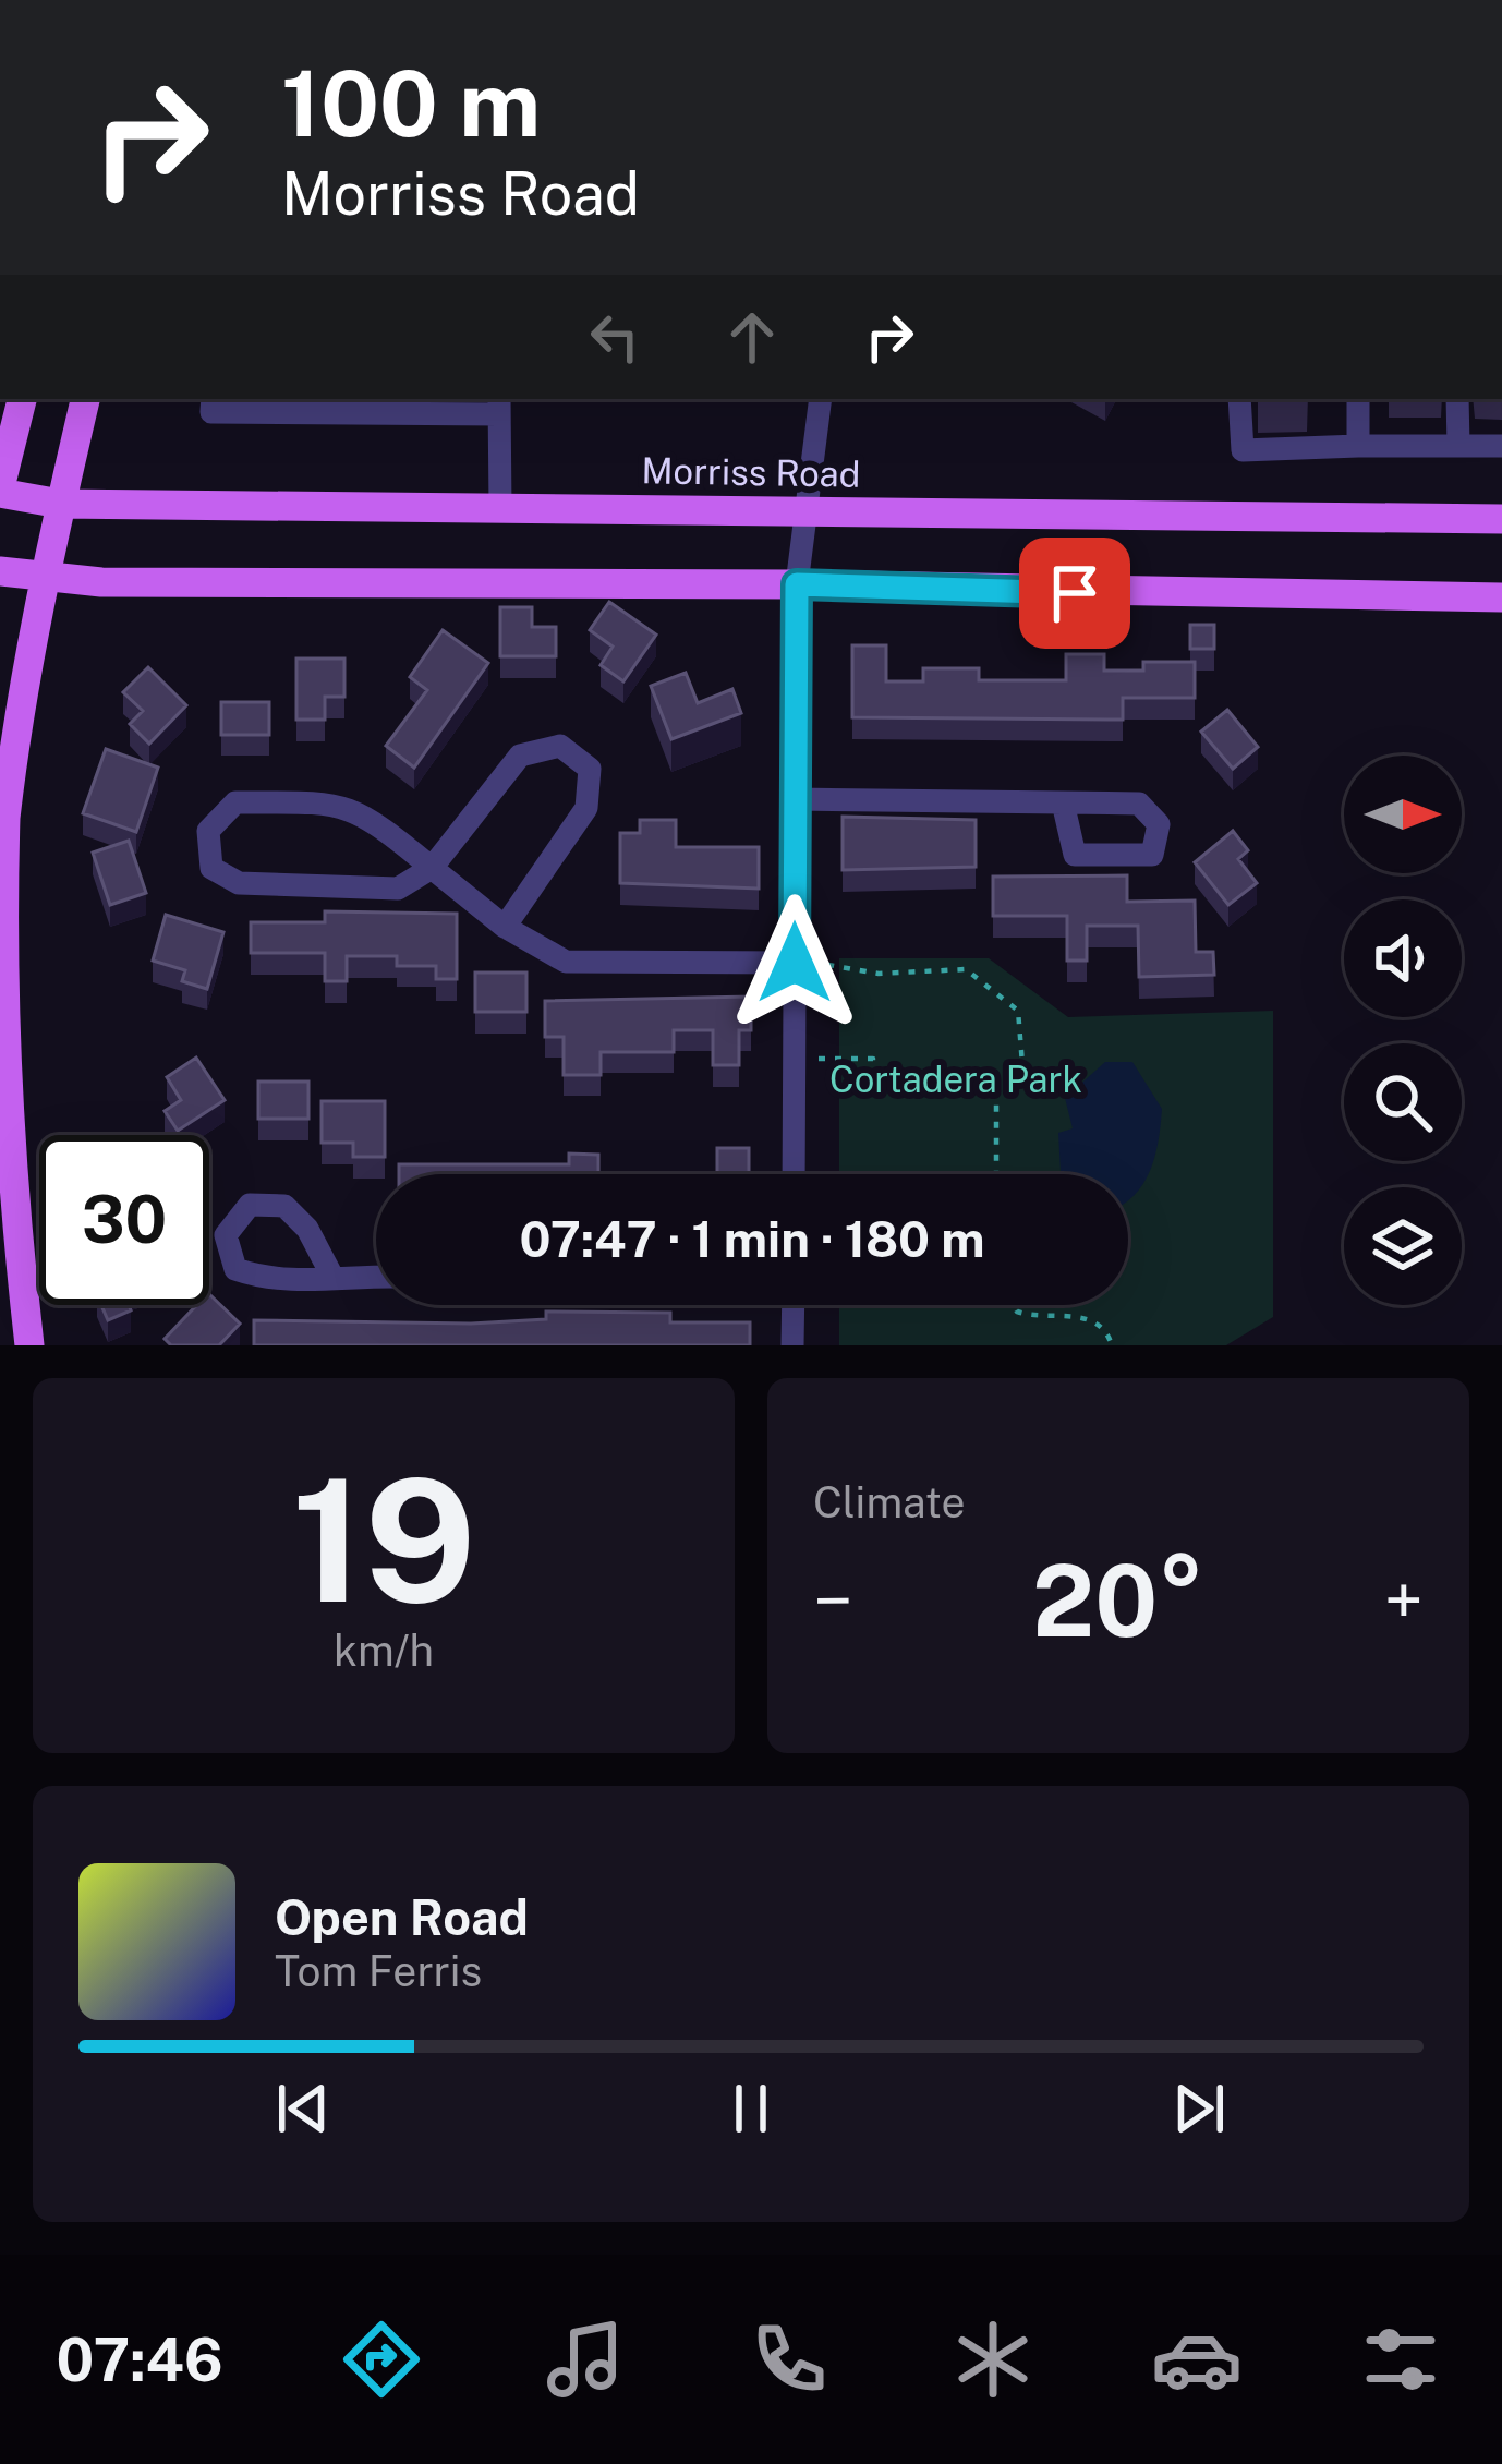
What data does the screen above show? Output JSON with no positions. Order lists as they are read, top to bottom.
{
  "streets": {
    "main road": ["Morriss Road"]
  },
  "parks": ["Cortadera Park"],
  "north": "right",
  "page": {
    "turn": ["100 m", "Morriss Road"],
    "limit": "30",
    "trip": "07:47 · 1 min · 180 m",
    "tile": [
      ["19", "km/h"],
      "Climate"
    ],
    "heat": ["−", "20°", "+"],
    "song": ["Open Road", "Tom Ferris"],
    "tabs": "07:46"
  }
}
